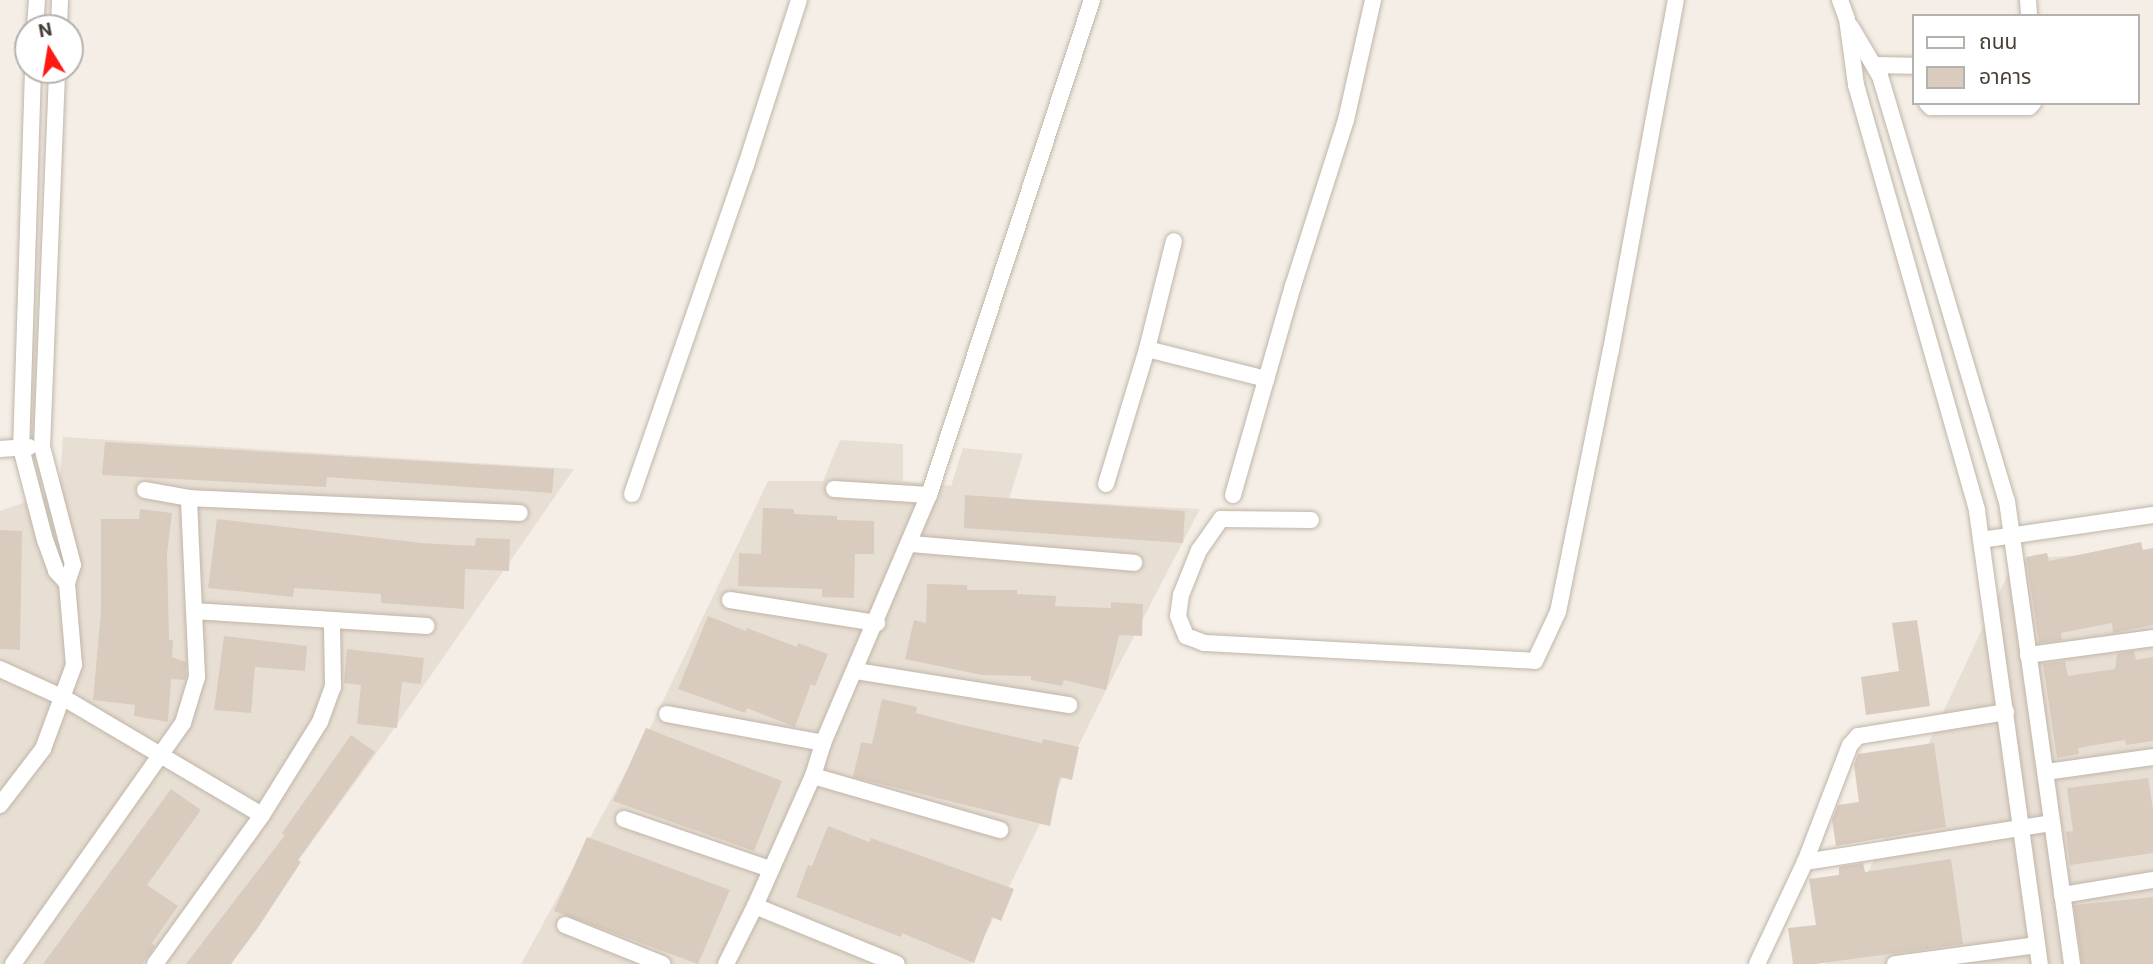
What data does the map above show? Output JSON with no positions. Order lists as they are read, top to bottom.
{
  "legend": ["ถนน", "อาคาร"],
  "north": "top"
}
